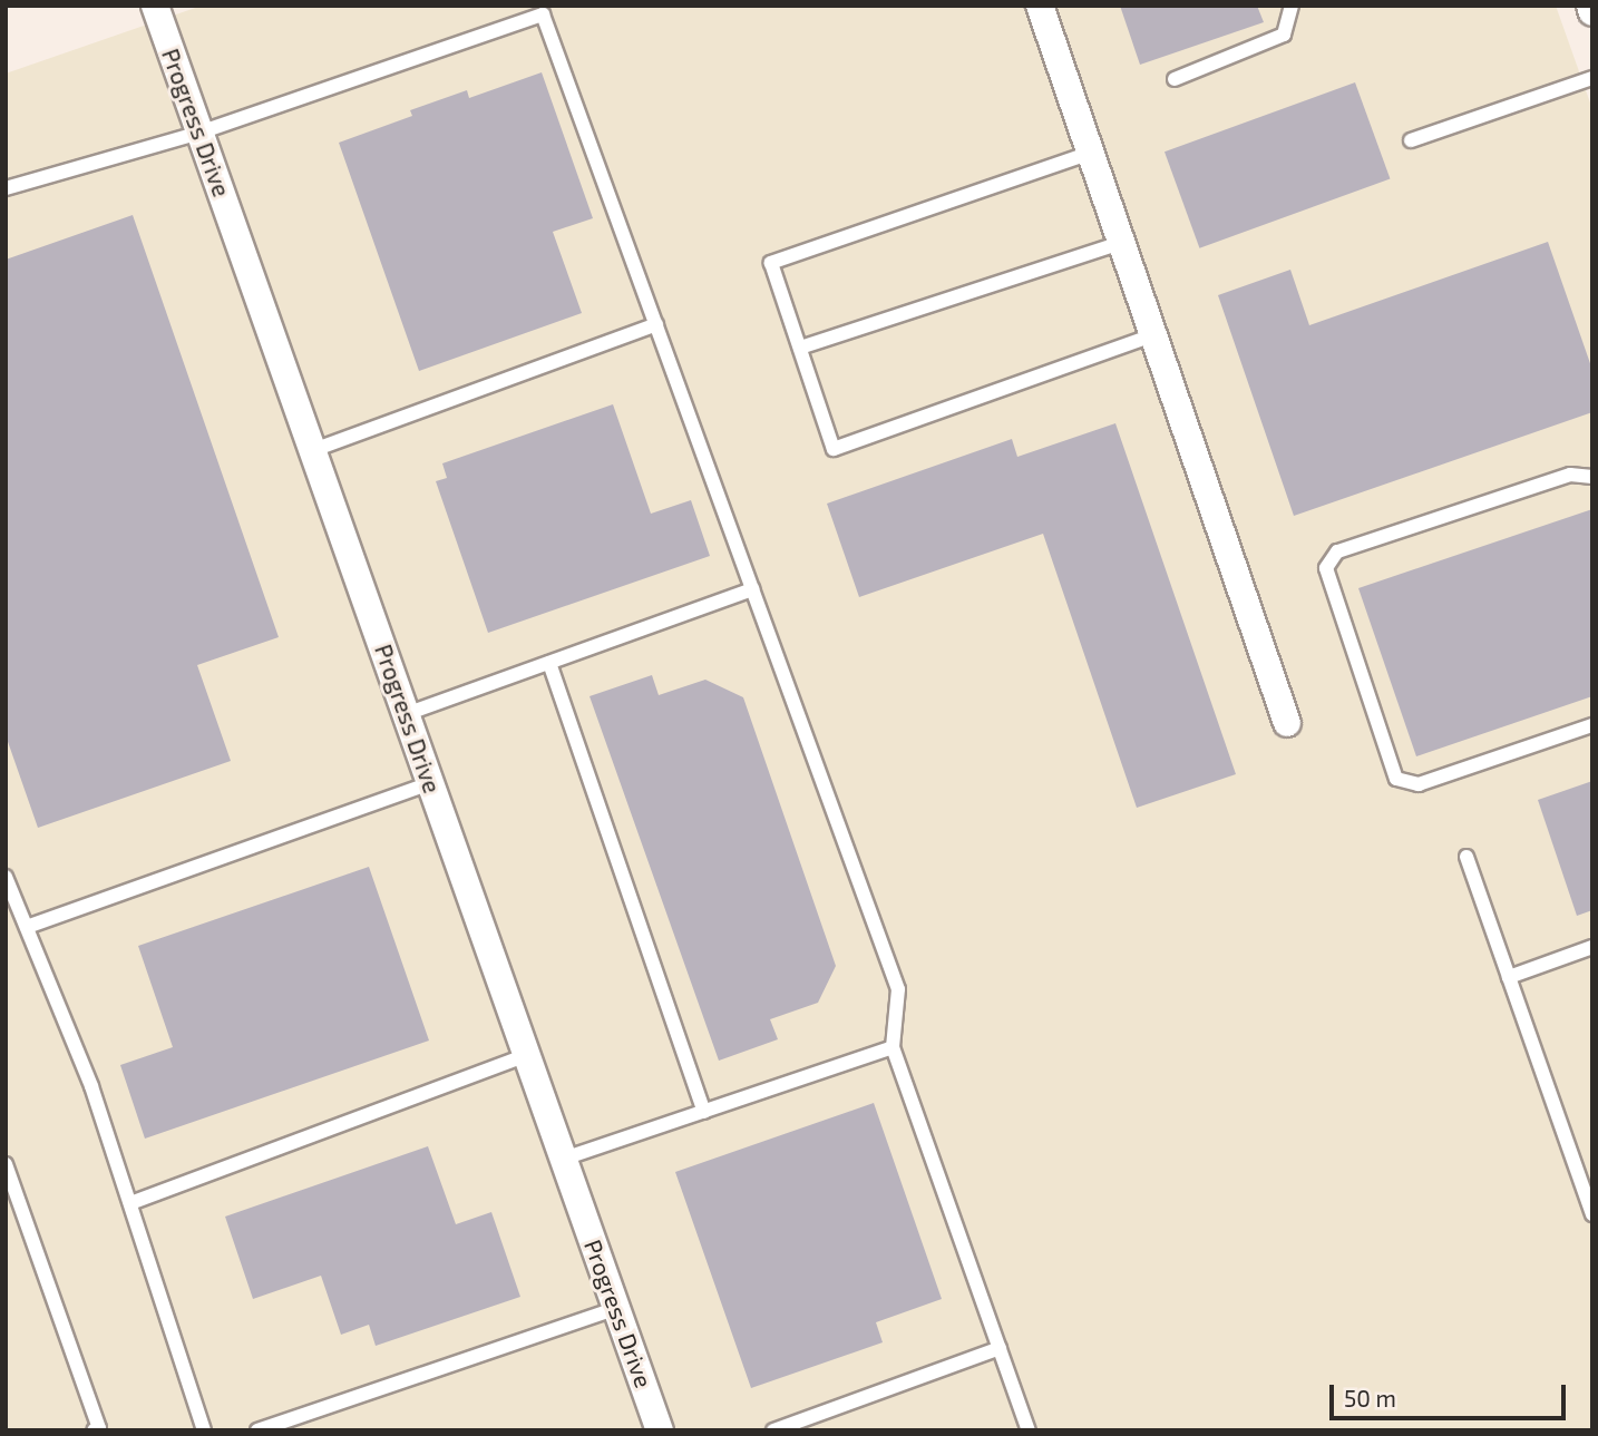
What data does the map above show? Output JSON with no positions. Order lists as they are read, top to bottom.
{
  "streets": {
    "street": ["Progress Drive"]
  },
  "scale_bar": "50 m"
}
